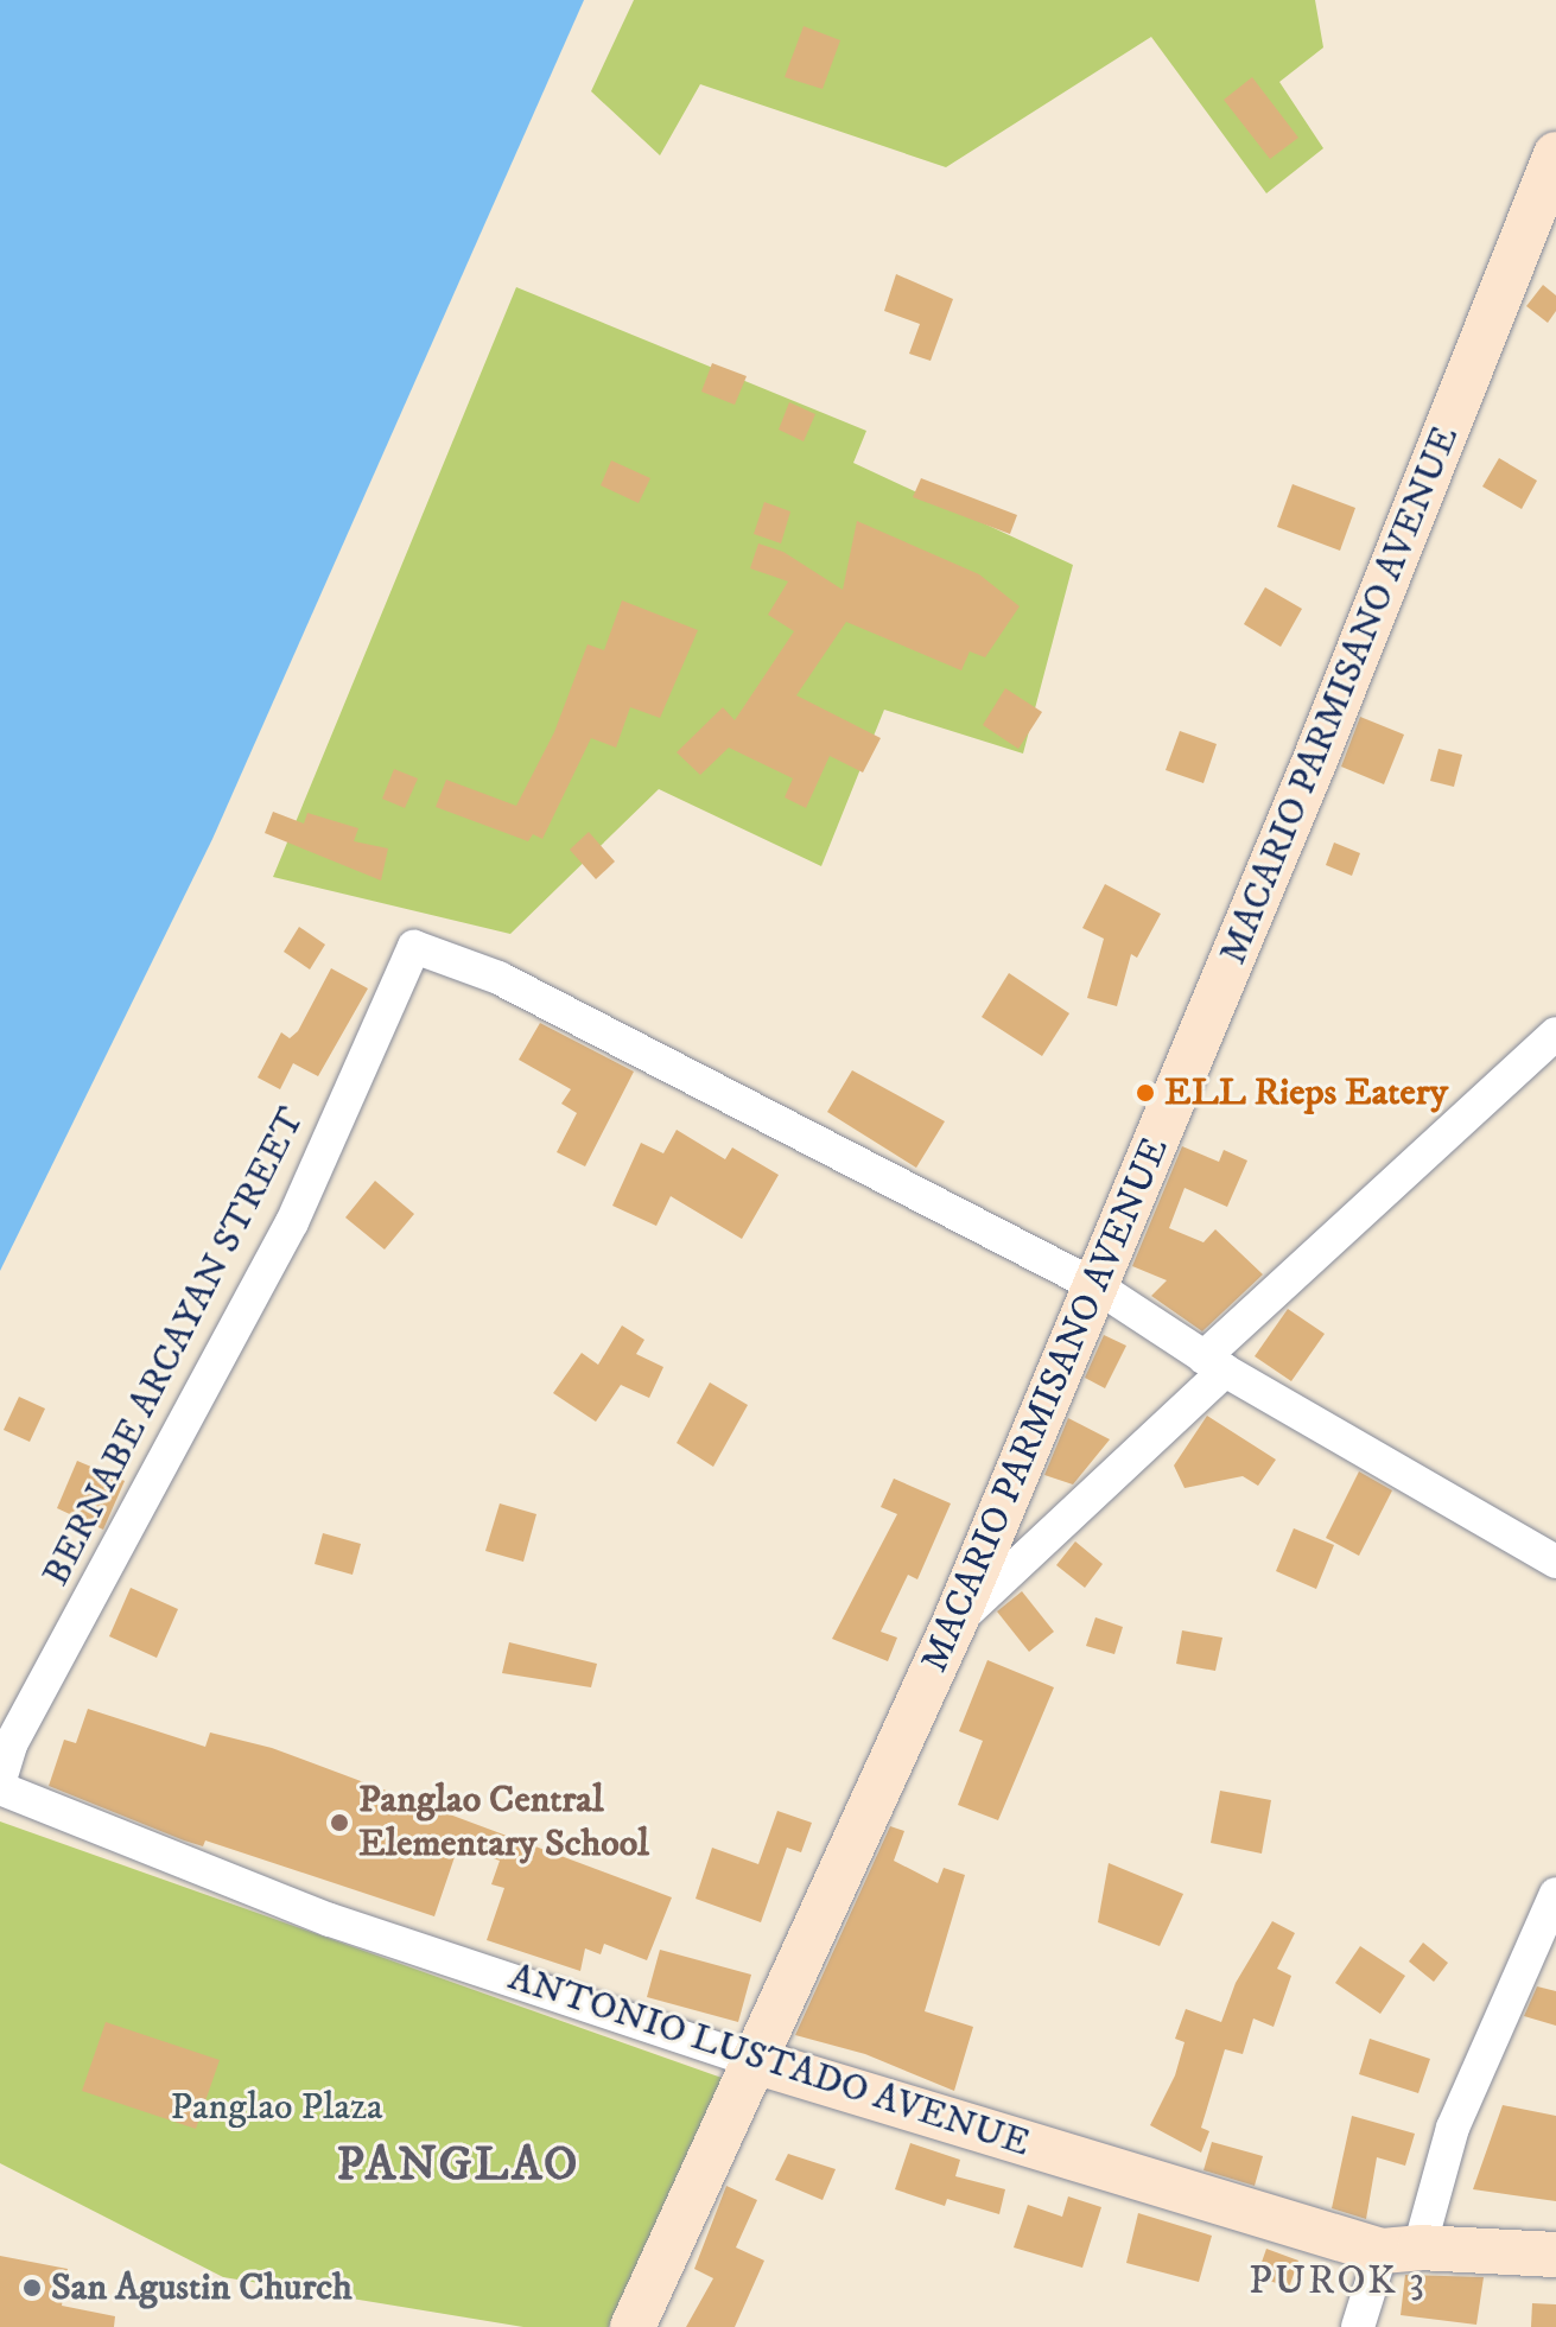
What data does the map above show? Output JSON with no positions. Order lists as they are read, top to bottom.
{
  "streets": {
    "street": ["MACARIO PARMISANO AVENUE", "BERNABE ARCAYAN STREET", "ANTONIO LUSTADO AVENUE"]
  },
  "crossings": [
    ["MACARIO PARMISANO AVENUE", "BERNABE ARCAYAN STREET"],
    ["MACARIO PARMISANO AVENUE", "ANTONIO LUSTADO AVENUE"]
  ],
  "districts": ["PANGLAO", "PUROK 3"],
  "parks": ["Panglao Plaza"],
  "places": ["ELL Rieps Eatery", "Panglao Central Elementary School", "San Agustin Church"]
}
